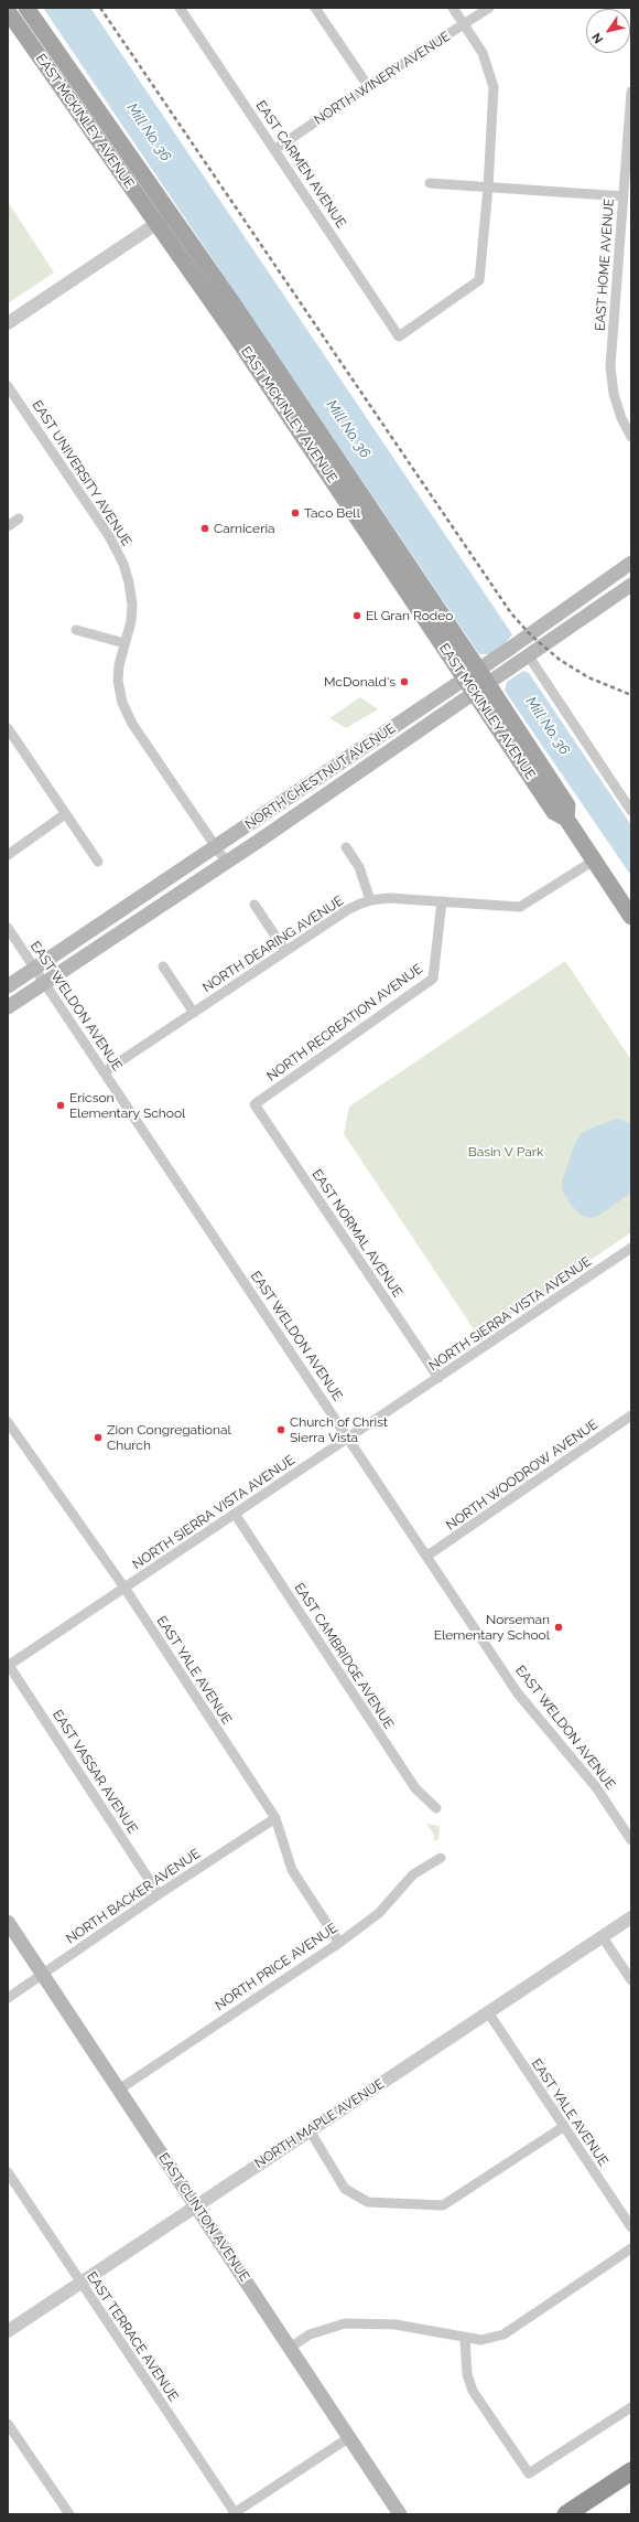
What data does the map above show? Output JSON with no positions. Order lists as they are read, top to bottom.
{
  "streets": {
    "main road": ["EAST MCKINLEY AVENUE", "NORTH CHESTNUT AVENUE", "EAST CLINTON AVENUE"],
    "street": [
      "NORTH WINERY AVENUE",
      "EAST CARMEN AVENUE",
      "EAST HOME AVENUE",
      "EAST UNIVERSITY AVENUE",
      "NORTH DEARING AVENUE",
      "EAST WELDON AVENUE",
      "NORTH RECREATION AVENUE",
      "EAST NORMAL AVENUE",
      "NORTH SIERRA VISTA AVENUE",
      "NORTH WOODROW AVENUE",
      "EAST CAMBRIDGE AVENUE",
      "EAST YALE AVENUE",
      "EAST VASSAR AVENUE",
      "NORTH BACKER AVENUE",
      "NORTH PRICE AVENUE",
      "NORTH MAPLE AVENUE",
      "EAST TERRACE AVENUE"
    ]
  },
  "crossings": [
    ["NORTH WINERY AVENUE", "EAST CARMEN AVENUE"],
    ["EAST MCKINLEY AVENUE", "NORTH CHESTNUT AVENUE"],
    ["EAST MCKINLEY AVENUE", "NORTH DEARING AVENUE"],
    ["EAST UNIVERSITY AVENUE", "NORTH CHESTNUT AVENUE"],
    ["NORTH CHESTNUT AVENUE", "EAST WELDON AVENUE"],
    ["NORTH DEARING AVENUE", "EAST WELDON AVENUE"],
    ["NORTH DEARING AVENUE", "NORTH RECREATION AVENUE"],
    ["EAST WELDON AVENUE", "NORTH SIERRA VISTA AVENUE"],
    ["EAST WELDON AVENUE", "NORTH WOODROW AVENUE"],
    ["NORTH RECREATION AVENUE", "EAST NORMAL AVENUE"],
    ["EAST NORMAL AVENUE", "NORTH SIERRA VISTA AVENUE"],
    ["NORTH SIERRA VISTA AVENUE", "EAST CAMBRIDGE AVENUE"],
    ["NORTH SIERRA VISTA AVENUE", "EAST YALE AVENUE"],
    ["NORTH SIERRA VISTA AVENUE", "EAST VASSAR AVENUE"],
    ["EAST YALE AVENUE", "NORTH BACKER AVENUE"],
    ["EAST YALE AVENUE", "NORTH PRICE AVENUE"],
    ["EAST YALE AVENUE", "NORTH MAPLE AVENUE"],
    ["EAST VASSAR AVENUE", "NORTH BACKER AVENUE"],
    ["NORTH BACKER AVENUE", "EAST CLINTON AVENUE"],
    ["NORTH PRICE AVENUE", "EAST CLINTON AVENUE"],
    ["NORTH MAPLE AVENUE", "EAST CLINTON AVENUE"],
    ["NORTH MAPLE AVENUE", "EAST TERRACE AVENUE"]
  ],
  "water": ["Mill No. 36"],
  "parks": ["Basin V Park"],
  "places": [
    "Taco Bell",
    "Carniceria",
    "El Gran Rodeo",
    "McDonald's",
    "Ericson Elementary School",
    "Church of Christ Sierra Vista",
    "Zion Congregational Church",
    "Norseman Elementary School"
  ],
  "north": "bottom left"
}
